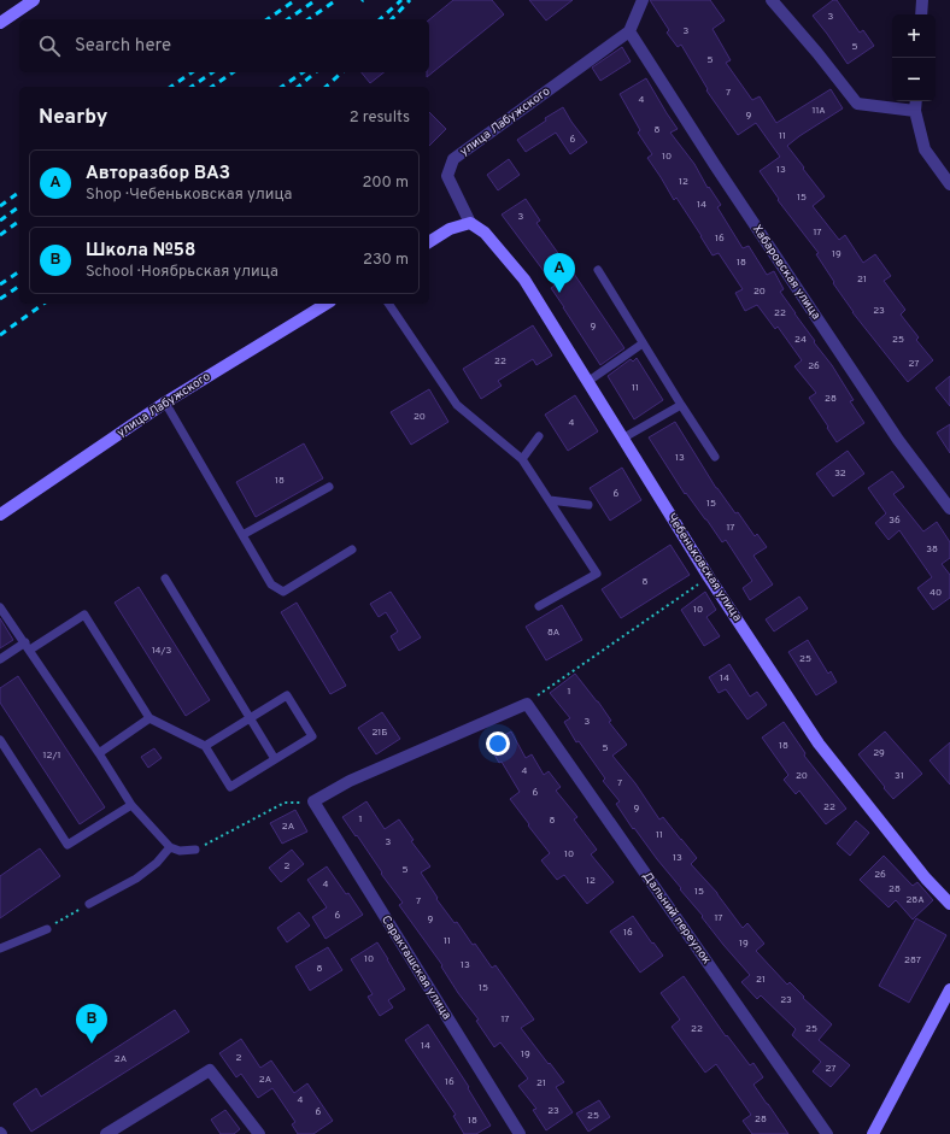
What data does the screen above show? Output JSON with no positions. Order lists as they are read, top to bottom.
{
  "streets": {
    "street": [
      "улица Лабужского",
      "Хабаровская улица",
      "Чебеньковская улица",
      "Дальний переулок",
      "Саракташская улица"
    ]
  },
  "crossings": [
    ["улица Лабужского", "Хабаровская улица"],
    ["улица Лабужского", "Чебеньковская улица"]
  ],
  "house_numbers": [
    "3",
    "3",
    "5",
    "5",
    "7",
    "4",
    "11А",
    "9",
    "8",
    "11",
    "6",
    "10",
    "13",
    "12",
    "15",
    "14",
    "3",
    "17",
    "16",
    "19",
    "18",
    "21",
    "20",
    "23",
    "22",
    "9",
    "24",
    "25",
    "22",
    "27",
    "26",
    "11",
    "28",
    "20",
    "4",
    "13",
    "32",
    "18",
    "6",
    "15",
    "36",
    "17",
    "38",
    "8",
    "40",
    "10",
    "8А",
    "14/3",
    "25",
    "14",
    "1",
    "3",
    "21Б",
    "18",
    "5",
    "29",
    "12/1",
    "4",
    "20",
    "31",
    "7",
    "6",
    "22",
    "9",
    "1",
    "8",
    "2А",
    "11",
    "3",
    "10",
    "13",
    "2",
    "5",
    "26",
    "12",
    "4",
    "28",
    "15",
    "28А",
    "7",
    "6",
    "17",
    "9",
    "16",
    "11",
    "19",
    "10",
    "287",
    "13",
    "8",
    "21",
    "15",
    "23",
    "17",
    "22",
    "25",
    "14",
    "19",
    "2",
    "2А",
    "27",
    "2А",
    "16",
    "21",
    "4",
    "23",
    "6",
    "25",
    "28",
    "18"
  ],
  "page": {
    "map_buttons": ["+", "−"],
    "search": "Search here",
    "heading": ["Nearby", "2 results"],
    "list": [
      {
        "mark": "A",
        "name": "Авторазбор ВАЗ",
        "note": "Shop · Чебеньковская улица",
        "value": "200 m"
      },
      {
        "mark": "B",
        "name": "Школа №58",
        "note": "School · Ноябрьская улица",
        "value": "230 m"
      }
    ],
    "pins": ["A", "B"]
  }
}
